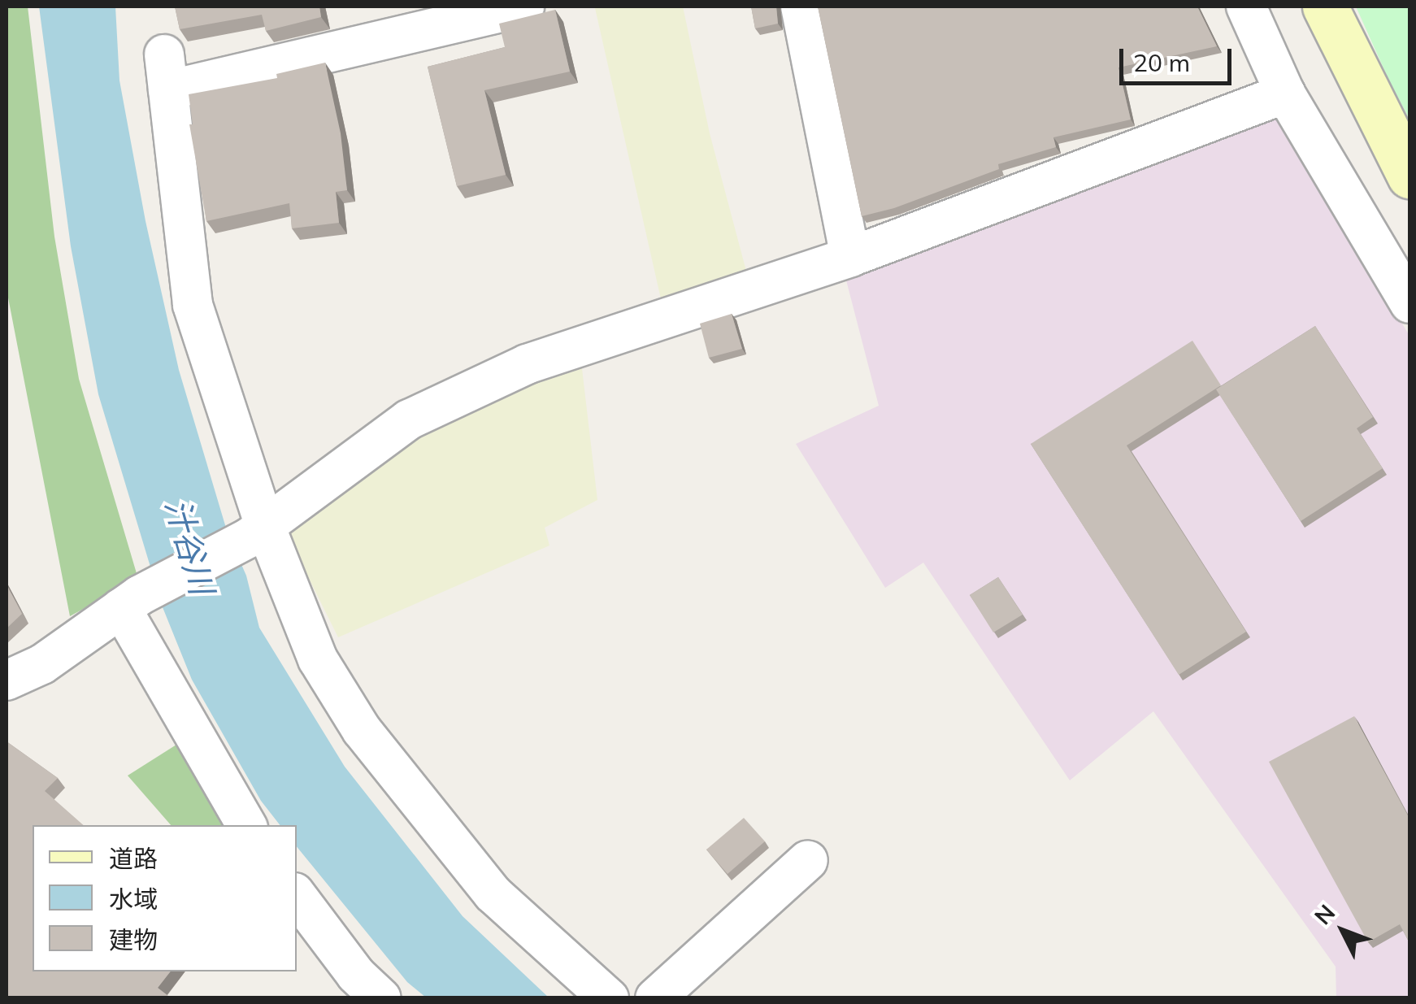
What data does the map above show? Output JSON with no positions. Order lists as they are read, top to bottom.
{
  "water": ["汁谷川"],
  "legend": ["道路", "水域", "建物"],
  "scale_bar": "20 m",
  "north": "top left"
}
